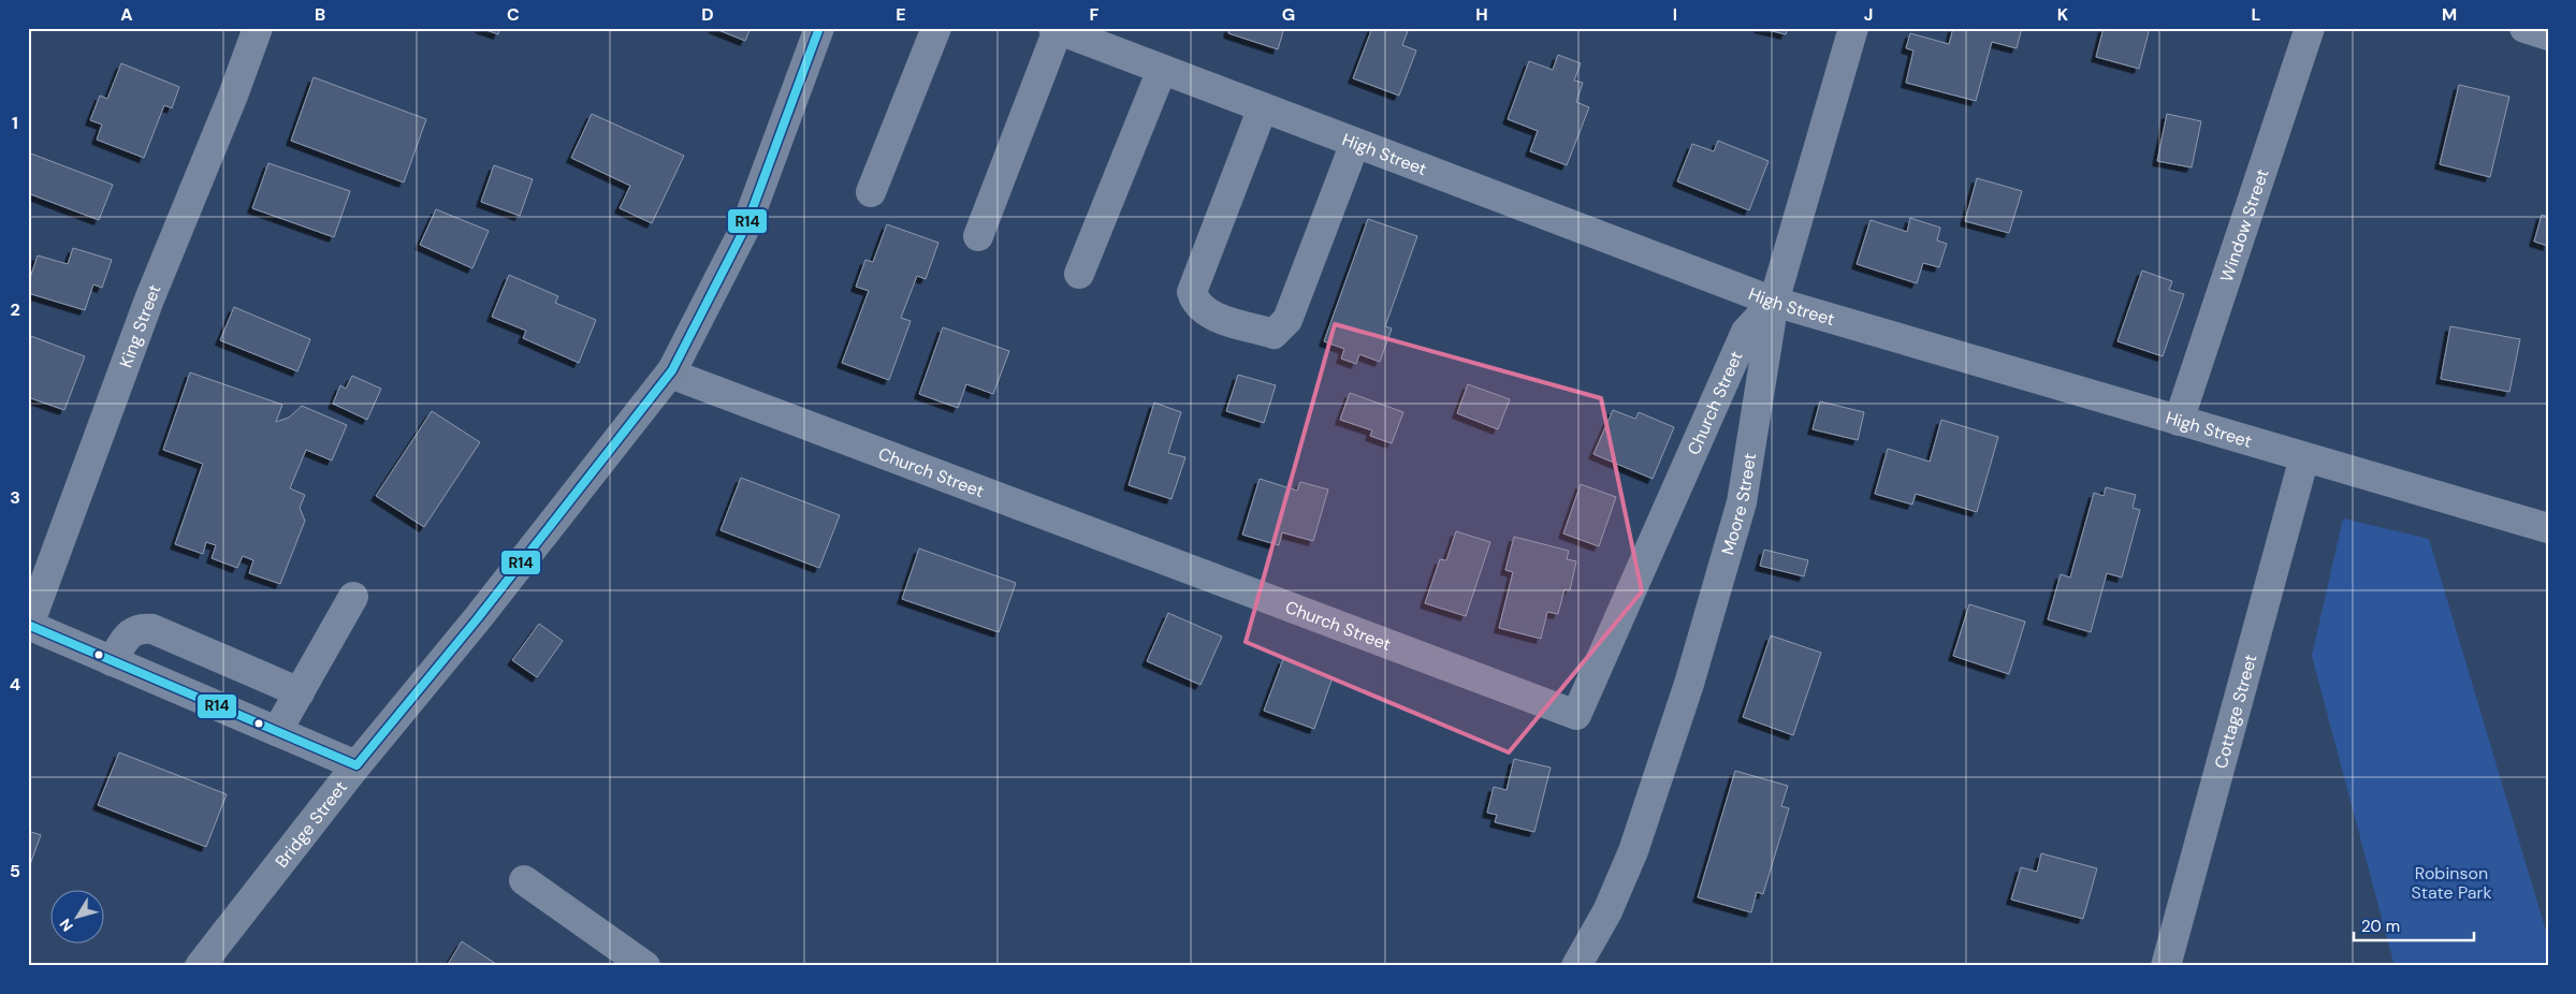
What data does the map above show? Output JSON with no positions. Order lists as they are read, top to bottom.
{
  "streets": {
    "main road": ["Bridge Street"],
    "street": [
      "High Street",
      "Window Street",
      "King Street",
      "Church Street",
      "Moore Street",
      "Cottage Street"
    ]
  },
  "crossings": [
    ["High Street", "Window Street"],
    ["High Street", "Church Street"],
    ["High Street", "Moore Street"],
    ["High Street", "Cottage Street"],
    ["Church Street", "Moore Street"],
    ["Church Street", "Bridge Street"]
  ],
  "parks": ["Robinson State Park"],
  "lines": ["transit line R14"],
  "scale_bar": "20 m",
  "north": "bottom left",
  "grid": {
    "columns": [
      "A",
      "B",
      "C",
      "D",
      "E",
      "F",
      "G",
      "H",
      "I",
      "J",
      "K",
      "L",
      "M"
    ],
    "rows": [
      "1",
      "2",
      "3",
      "4",
      "5"
    ]
  }
}
